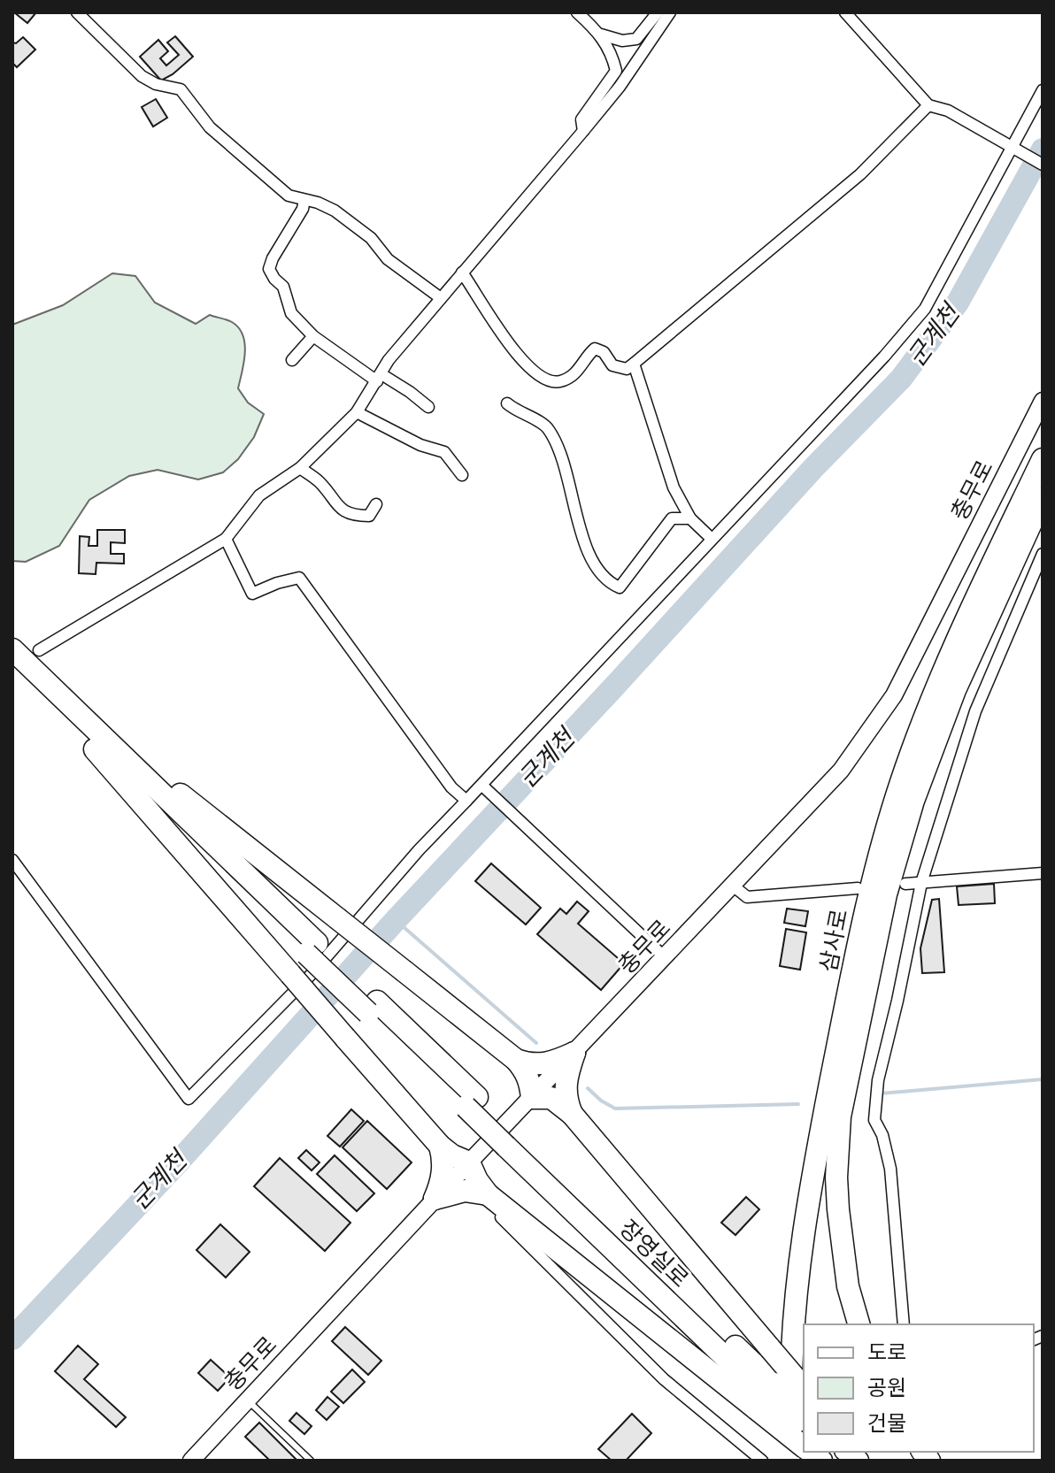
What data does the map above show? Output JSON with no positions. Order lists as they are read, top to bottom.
{
  "streets": {
    "highway": ["삼사로", "장영실로"],
    "street": ["충무로"]
  },
  "water": ["군계천"],
  "legend": ["도로", "공원", "건물"]
}
